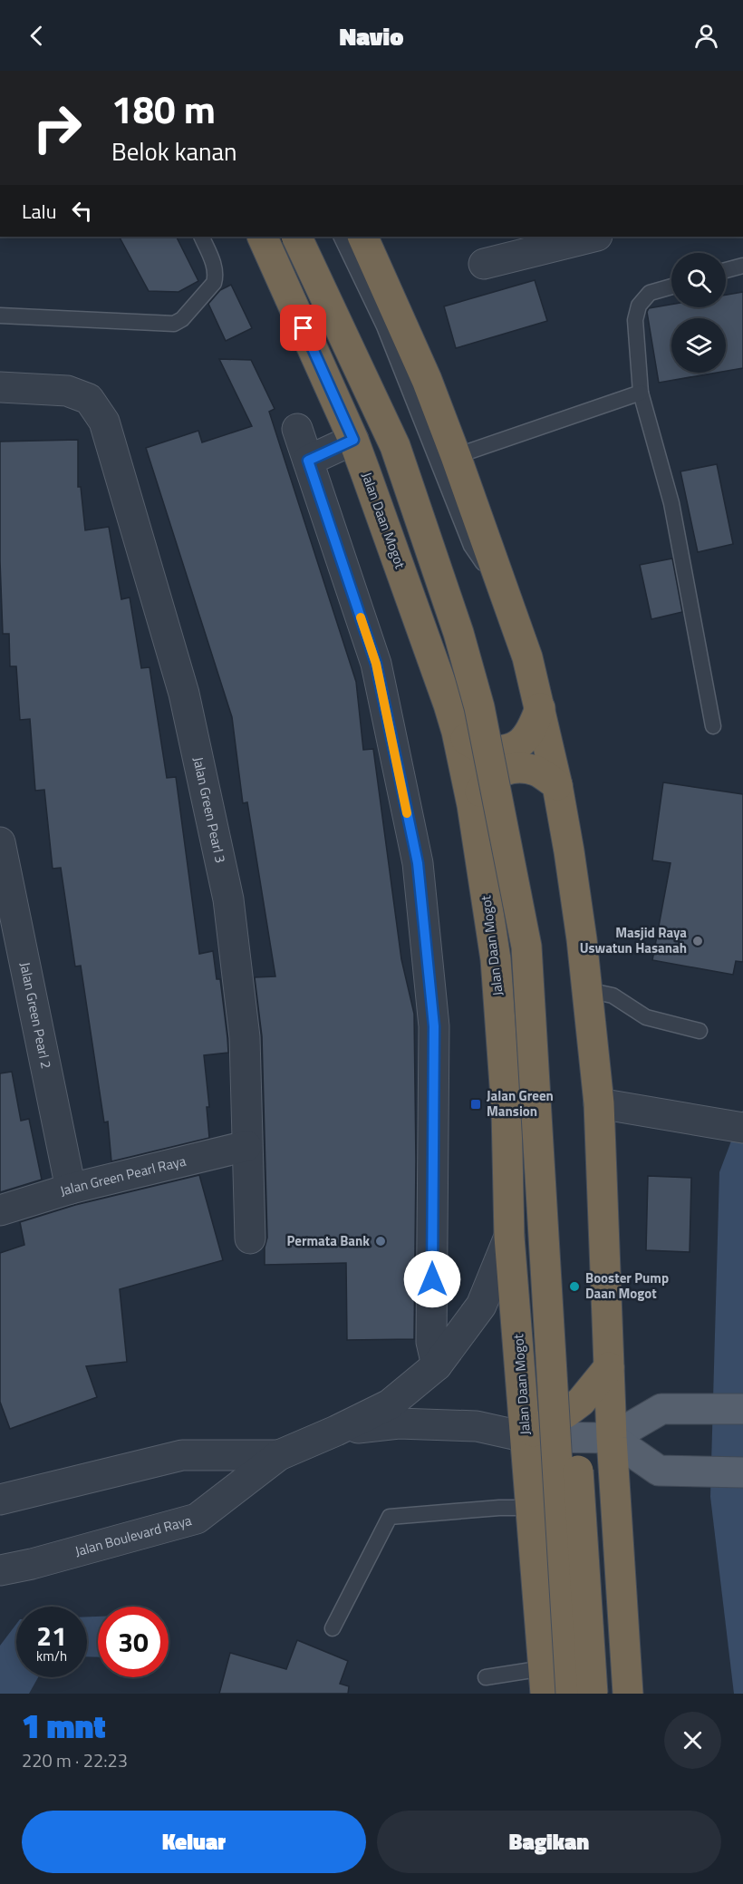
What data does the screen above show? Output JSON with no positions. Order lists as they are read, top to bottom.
{
  "streets": {
    "highway": ["Jalan Daan Mogot"],
    "street": [
      "Jalan Green Pearl 3",
      "Jalan Green Pearl 2",
      "Jalan Green Pearl Raya",
      "Jalan Boulevard Raya"
    ]
  },
  "crossings": [
    ["Jalan Daan Mogot", "Jalan Boulevard Raya"],
    ["Jalan Green Pearl 3", "Jalan Green Pearl Raya"],
    ["Jalan Green Pearl 2", "Jalan Green Pearl Raya"]
  ],
  "places": {
    "other": ["Masjid Raya Uswatun Hasanah", "Permata Bank", "Booster Pump Daan Mogot"],
    "transit": ["Jalan Green Mansion"]
  },
  "page": {
    "header": "Navio",
    "turn": ["180 m", "Belok kanan"],
    "then": "Lalu",
    "speed": "21 km/h",
    "limit": "30",
    "heading": ["1 mnt", "220 m · 22:23"],
    "buttons": ["Keluar", "Bagikan"]
  }
}
